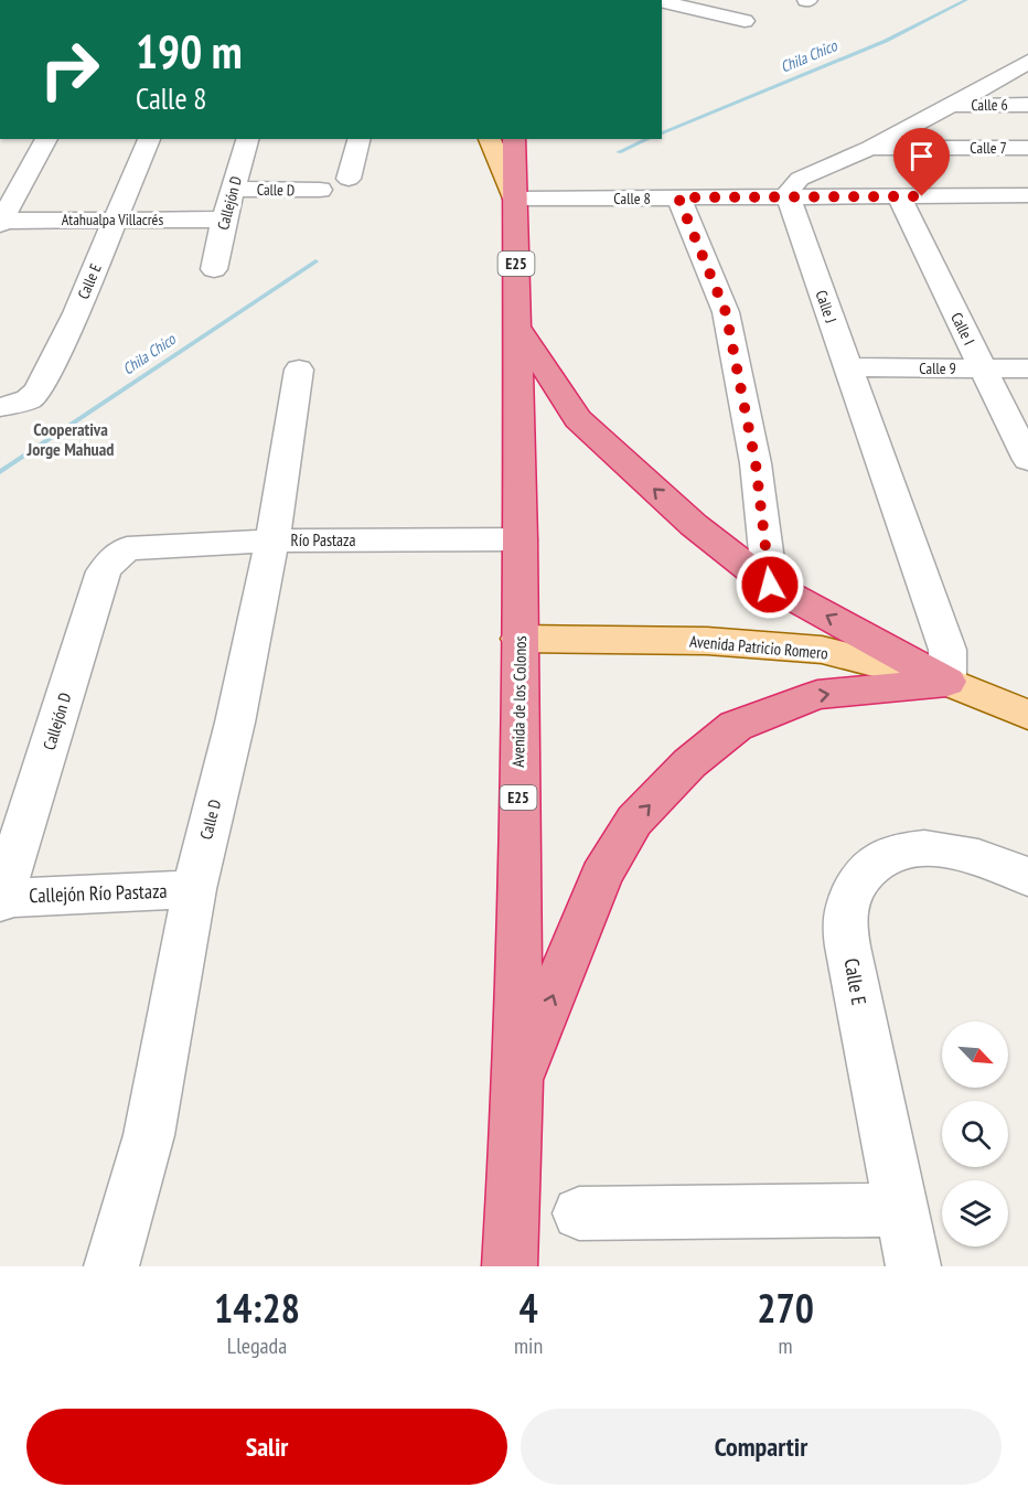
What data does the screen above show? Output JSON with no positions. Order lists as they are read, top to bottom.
{
  "streets": {
    "highway": ["E25", "Avenida de los Colonos"],
    "main road": ["Avenida Patricio Romero"],
    "street": [
      "Calle 6",
      "Calle 7",
      "Calle D",
      "Calle 8",
      "Callejón D",
      "Atahualpa Villacrés",
      "Calle E",
      "Calle J",
      "Calle I",
      "Calle 9",
      "Río Pastaza",
      "Callejón Río Pastaza"
    ]
  },
  "crossings": [
    ["Calle D", "Callejón D"],
    ["Calle D", "Río Pastaza"],
    ["Calle D", "Callejón Río Pastaza"],
    ["Calle 8", "Calle J"],
    ["Calle 8", "Calle I"],
    ["Calle 8", "Avenida de los Colonos"],
    ["Callejón D", "Atahualpa Villacrés"],
    ["Callejón D", "Río Pastaza"],
    ["Callejón D", "Callejón Río Pastaza"],
    ["Atahualpa Villacrés", "Calle E"],
    ["Calle J", "Calle 9"],
    ["Calle J", "Avenida Patricio Romero"],
    ["Calle I", "Calle 9"],
    ["Río Pastaza", "Avenida de los Colonos"],
    ["Avenida Patricio Romero", "Avenida de los Colonos"]
  ],
  "districts": ["Cooperativa Jorge Mahuad"],
  "water": ["Chila Chico"],
  "north": "bottom right",
  "page": {
    "turn": ["190 m", "Calle 8"],
    "eta": [
      "14:28",
      "Llegada",
      "4",
      "min",
      "270",
      "m"
    ],
    "buttons": ["Salir", "Compartir"]
  }
}
